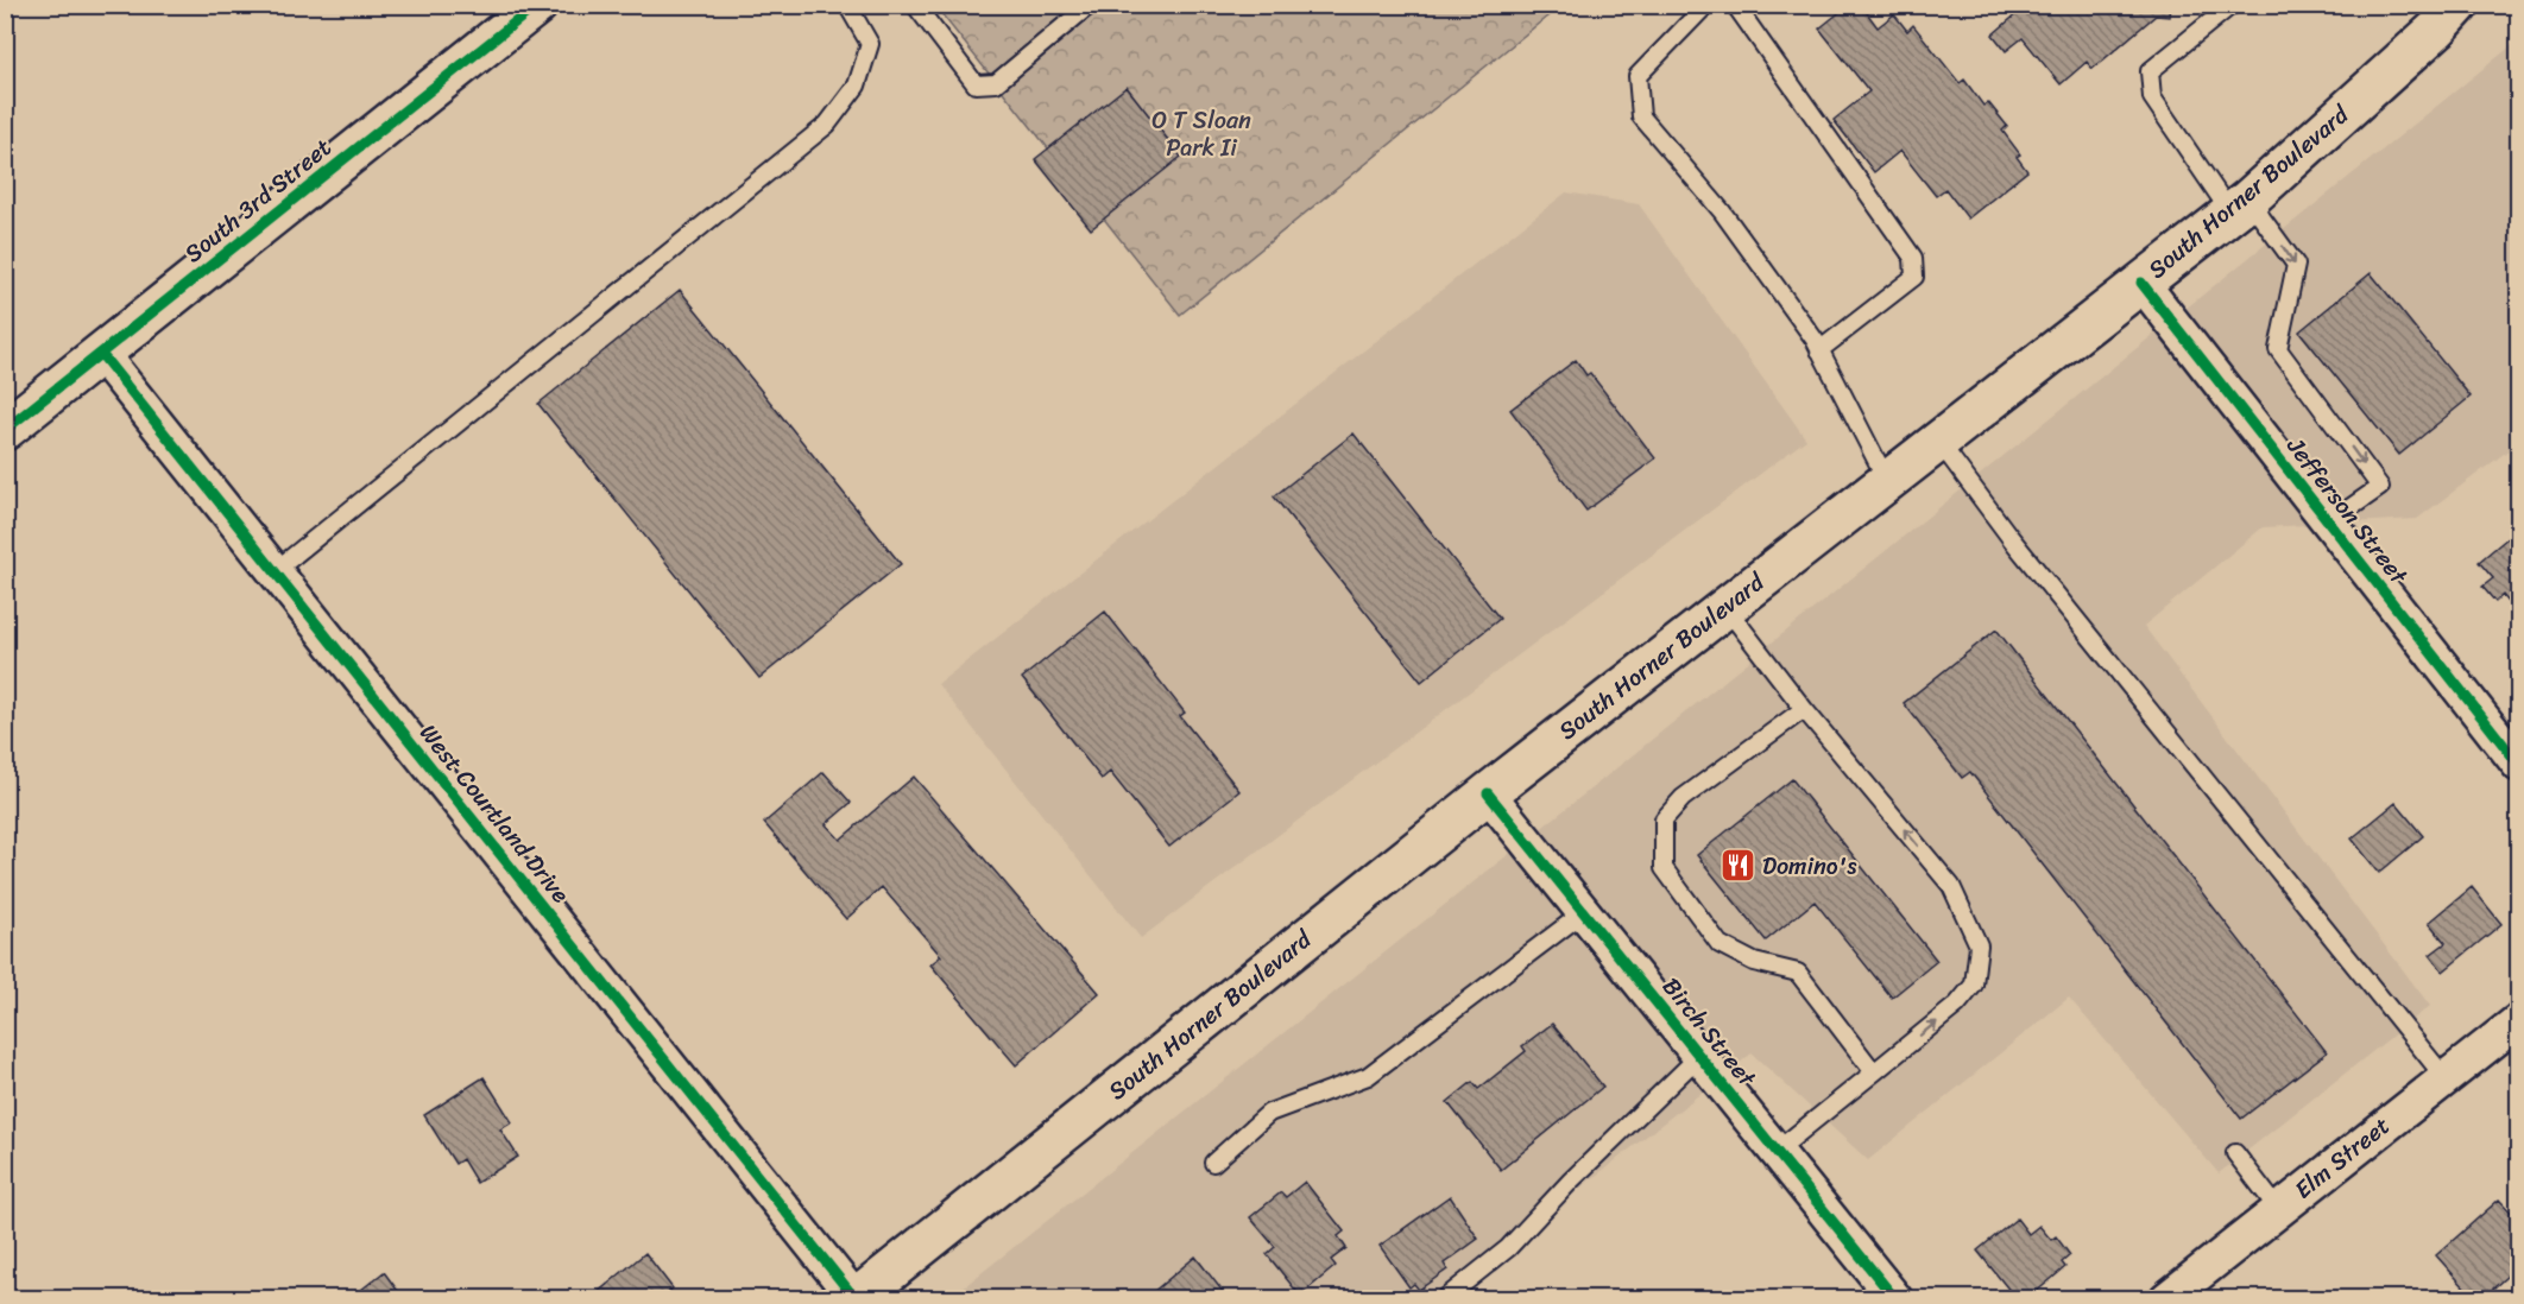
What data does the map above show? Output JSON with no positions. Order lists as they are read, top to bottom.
{
  "streets": {
    "main road": ["South Horner Boulevard", "South 3rd Street"],
    "street": [
      "Jefferson Street",
      "West Courtland Drive",
      "Birch Street",
      "Elm Street"
    ]
  },
  "crossings": [
    ["South Horner Boulevard", "Jefferson Street"],
    ["South Horner Boulevard", "West Courtland Drive"],
    ["South Horner Boulevard", "Birch Street"],
    ["South 3rd Street", "West Courtland Drive"]
  ],
  "parks": ["O T Sloan Park Ii"],
  "places": {
    "restaurant": ["Domino's"]
  }
}
